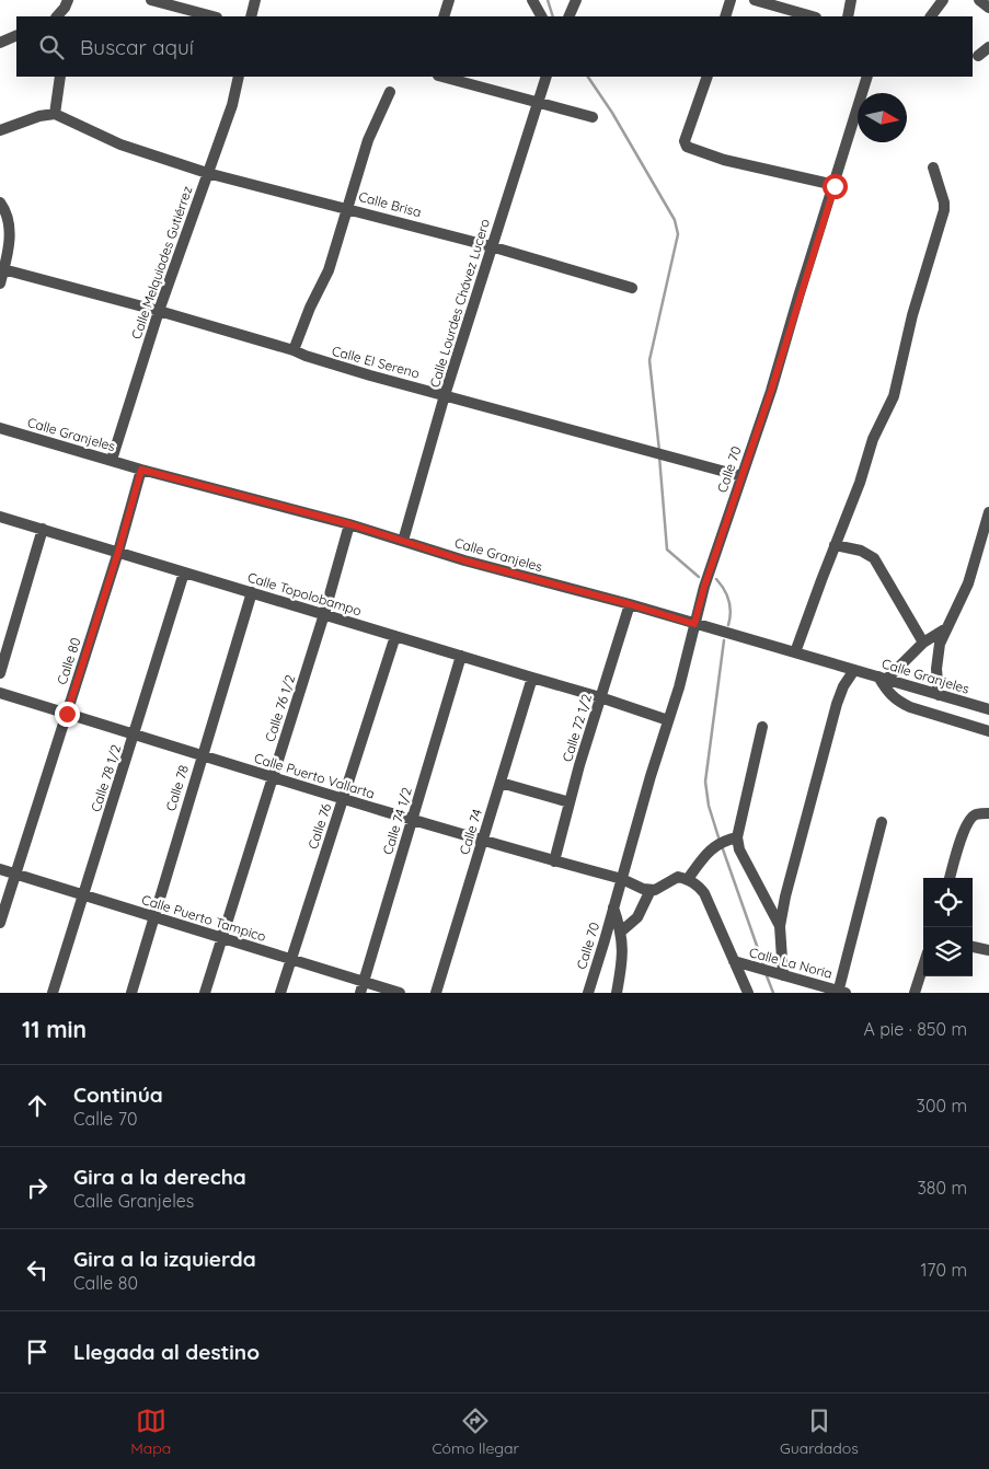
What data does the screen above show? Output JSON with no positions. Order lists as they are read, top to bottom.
{
  "streets": {
    "street": [
      "Calle Brisa",
      "Calle Melquiades Gutiérrez",
      "Calle Lourdes Chávez Lucero",
      "Calle El Sereno",
      "Calle Granjeles",
      "Calle 70",
      "Calle Topolobampo",
      "Calle 80",
      "Calle 76 1/2",
      "Calle 72 1/2",
      "Calle Puerto Vallarta",
      "Calle 78 1/2",
      "Calle 78",
      "Calle 74 1/2",
      "Calle 76",
      "Calle 74",
      "Calle Puerto Tampico",
      "Calle La Noria"
    ]
  },
  "crossings": [
    ["Calle Brisa", "Calle Melquiades Gutiérrez"],
    ["Calle Brisa", "Calle Lourdes Chávez Lucero"],
    ["Calle Melquiades Gutiérrez", "Calle El Sereno"],
    ["Calle Melquiades Gutiérrez", "Calle Granjeles"],
    ["Calle Lourdes Chávez Lucero", "Calle El Sereno"],
    ["Calle Lourdes Chávez Lucero", "Calle Granjeles"],
    ["Calle El Sereno", "Calle 70"],
    ["Calle Granjeles", "Calle 70"],
    ["Calle Granjeles", "Calle 80"],
    ["Calle Granjeles", "Calle 76 1/2"],
    ["Calle Granjeles", "Calle 72 1/2"],
    ["Calle 70", "Calle Topolobampo"],
    ["Calle 70", "Calle Puerto Vallarta"],
    ["Calle Topolobampo", "Calle 80"],
    ["Calle Topolobampo", "Calle 76 1/2"],
    ["Calle Topolobampo", "Calle 72 1/2"],
    ["Calle Topolobampo", "Calle 78 1/2"],
    ["Calle Topolobampo", "Calle 78"],
    ["Calle Topolobampo", "Calle 74 1/2"],
    ["Calle Topolobampo", "Calle 76"],
    ["Calle Topolobampo", "Calle 74"],
    ["Calle 80", "Calle Puerto Vallarta"],
    ["Calle 80", "Calle Puerto Tampico"],
    ["Calle 76 1/2", "Calle Puerto Vallarta"],
    ["Calle 76 1/2", "Calle Puerto Tampico"],
    ["Calle 72 1/2", "Calle Puerto Vallarta"],
    ["Calle Puerto Vallarta", "Calle 78 1/2"],
    ["Calle Puerto Vallarta", "Calle 78"],
    ["Calle Puerto Vallarta", "Calle 74 1/2"],
    ["Calle Puerto Vallarta", "Calle 76"],
    ["Calle Puerto Vallarta", "Calle 74"],
    ["Calle 78 1/2", "Calle Puerto Tampico"],
    ["Calle 78", "Calle Puerto Tampico"],
    ["Calle 74 1/2", "Calle Puerto Tampico"],
    ["Calle 76", "Calle Puerto Tampico"]
  ],
  "north": "right",
  "page": {
    "search": "Buscar aquí",
    "heading": ["11 min", "A pie · 850 m"],
    "list": [
      ["Continúa", "Calle 70", "300 m"],
      ["Gira a la derecha", "Calle Granjeles", "380 m"],
      ["Gira a la izquierda", "Calle 80", "170 m"],
      "Llegada al destino"
    ],
    "nav": ["Mapa", "Cómo llegar", "Guardados"]
  }
}
